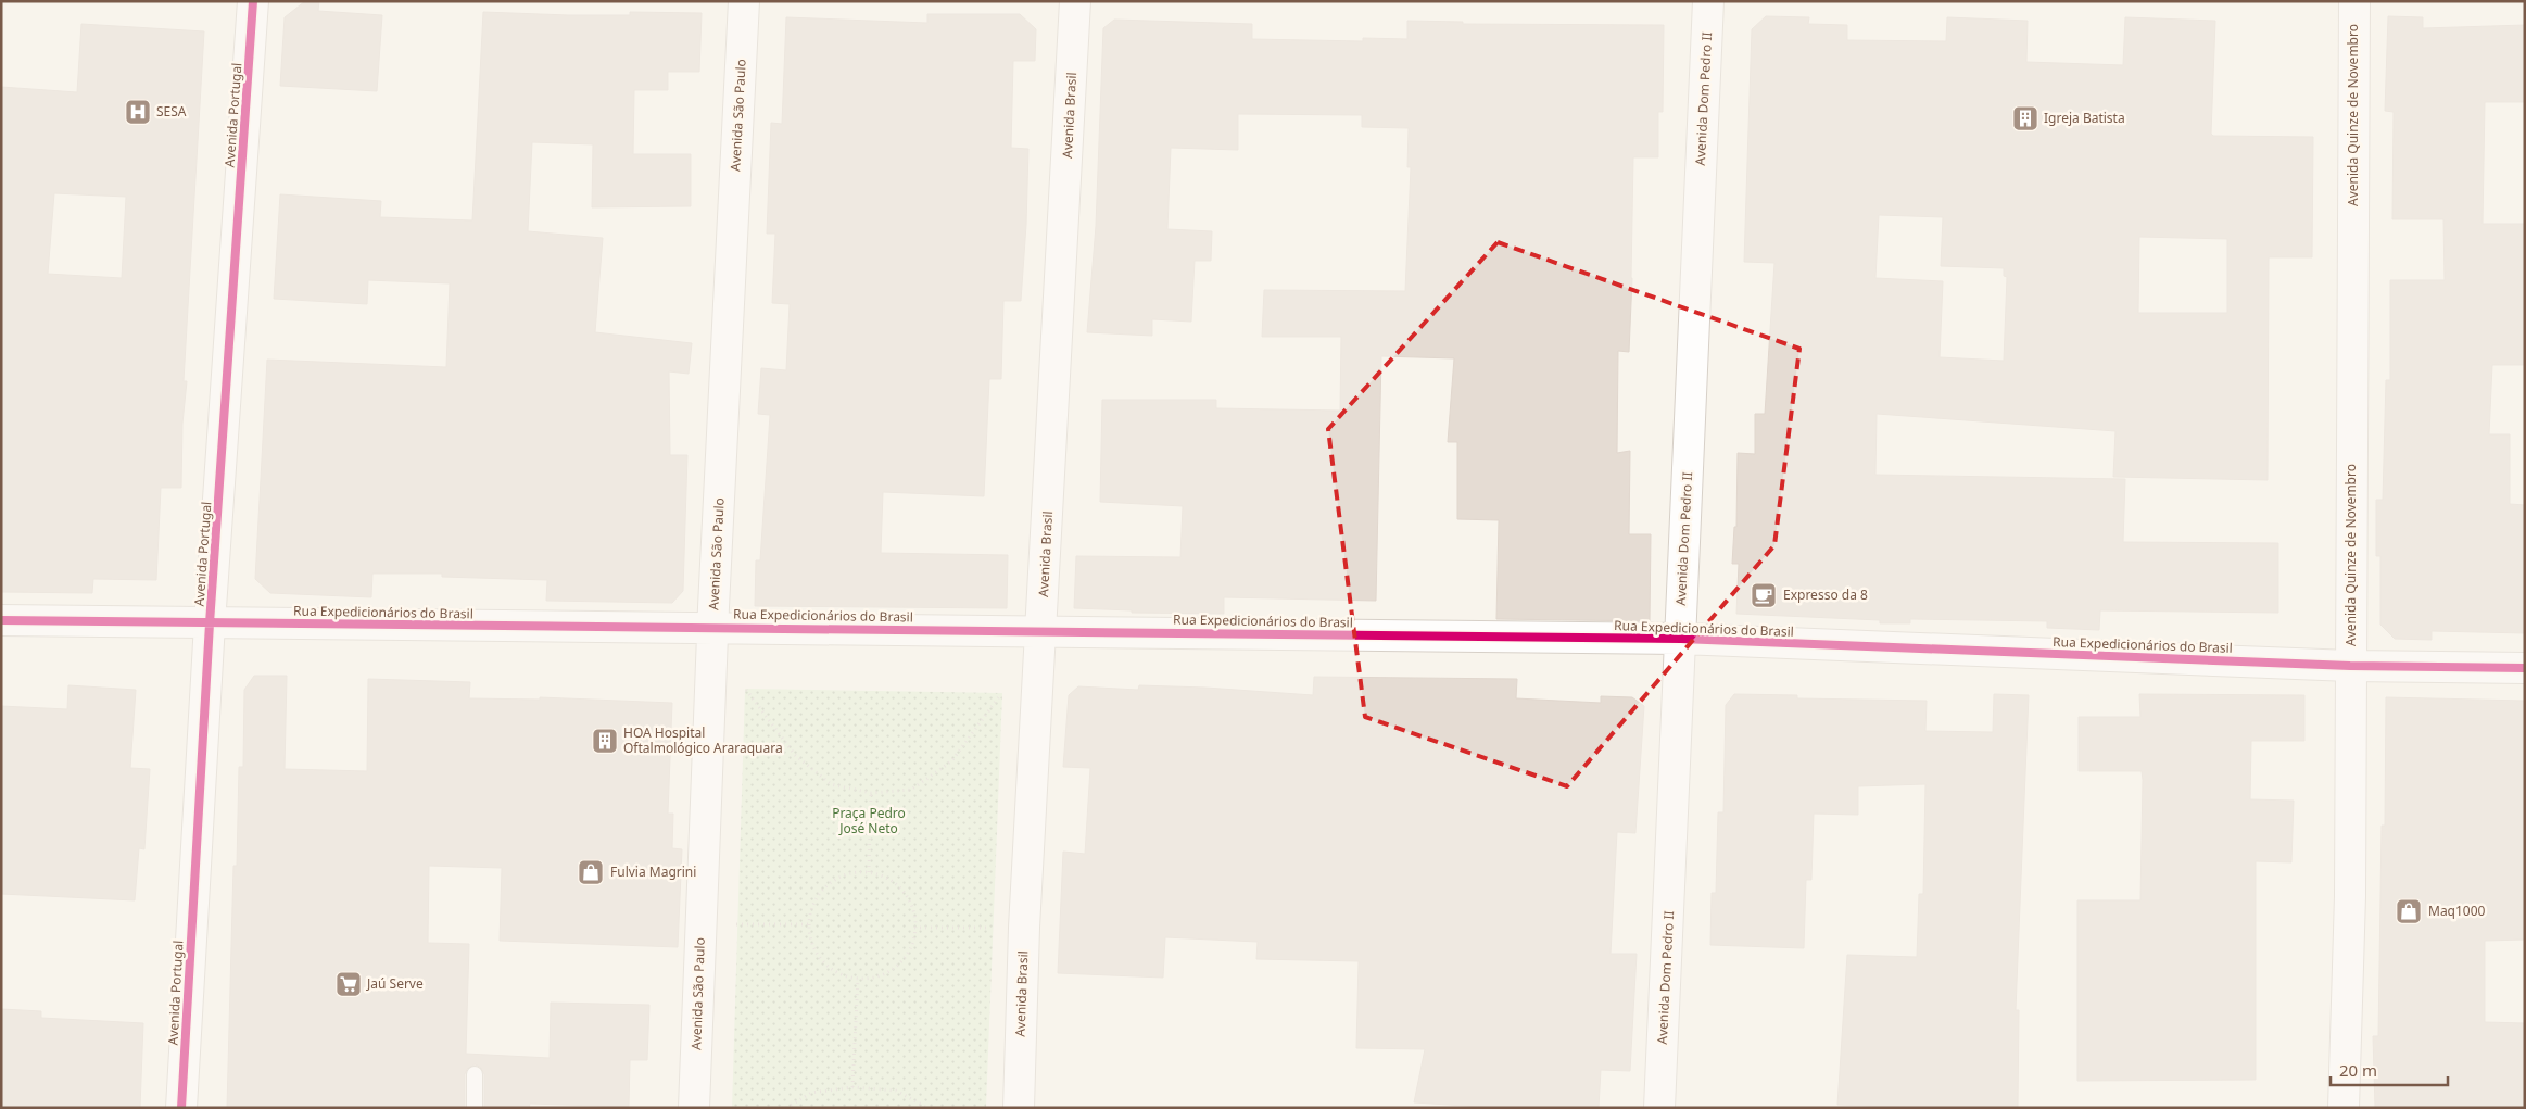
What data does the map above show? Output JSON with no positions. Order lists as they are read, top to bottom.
{
  "streets": {
    "street": [
      "Avenida Dom Pedro II",
      "Avenida Portugal",
      "Avenida São Paulo",
      "Avenida Brasil",
      "Avenida Quinze de Novembro",
      "Rua Expedicionários do Brasil"
    ]
  },
  "crossings": [
    ["Avenida Dom Pedro II", "Rua Expedicionários do Brasil"],
    ["Avenida Portugal", "Rua Expedicionários do Brasil"],
    ["Avenida São Paulo", "Rua Expedicionários do Brasil"],
    ["Avenida Brasil", "Rua Expedicionários do Brasil"],
    ["Avenida Quinze de Novembro", "Rua Expedicionários do Brasil"]
  ],
  "parks": ["Praça Pedro José Neto"],
  "places": {
    "hospital": ["SESA"],
    "building": ["Igreja Batista", "HOA Hospital Oftalmológico Araraquara"],
    "cafe": ["Expresso da 8"],
    "shop": ["Fulvia Magrini", "Maq1000"],
    "supermarket": ["Jaú Serve"]
  },
  "scale_bar": "20 m"
}
